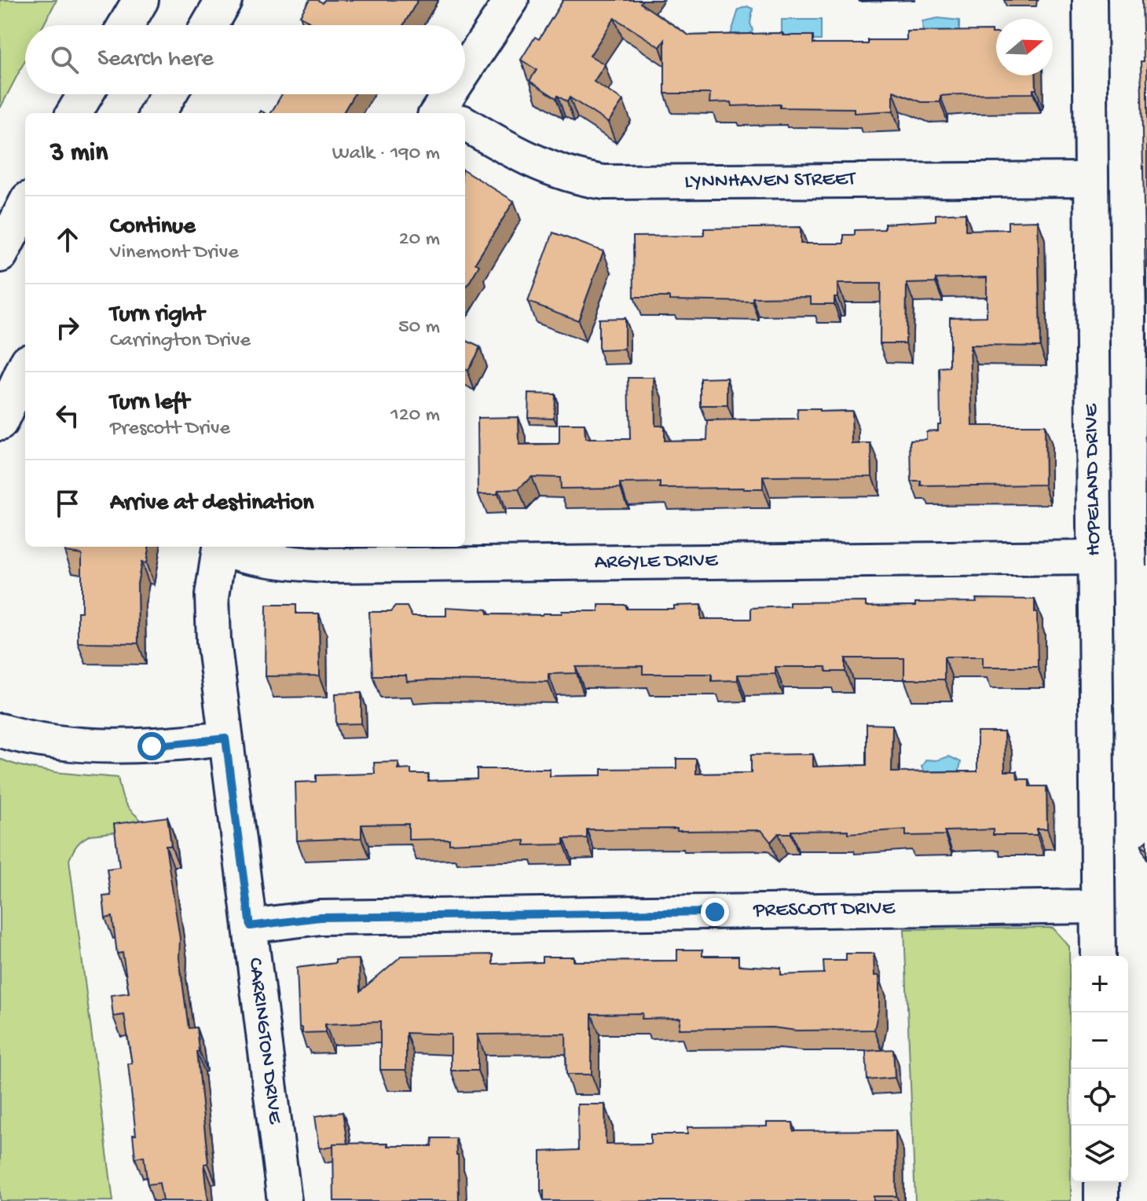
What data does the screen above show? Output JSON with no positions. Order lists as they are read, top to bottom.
{
  "streets": {
    "street": [
      "LYNNHAVEN STREET",
      "HOPELAND DRIVE",
      "ARGYLE DRIVE",
      "PRESCOTT DRIVE",
      "CARRINGTON DRIVE"
    ]
  },
  "crossings": [
    ["LYNNHAVEN STREET", "HOPELAND DRIVE"],
    ["HOPELAND DRIVE", "ARGYLE DRIVE"],
    ["HOPELAND DRIVE", "PRESCOTT DRIVE"],
    ["PRESCOTT DRIVE", "CARRINGTON DRIVE"]
  ],
  "north": "right",
  "page": {
    "search": "Search here",
    "heading": ["3 min", "Walk · 190 m"],
    "list": [
      ["Continue", "Vinemont Drive", "20 m"],
      ["Turn right", "Carrington Drive", "50 m"],
      ["Turn left", "Prescott Drive", "120 m"],
      "Arrive at destination"
    ],
    "map_buttons": ["+", "−"]
  }
}
